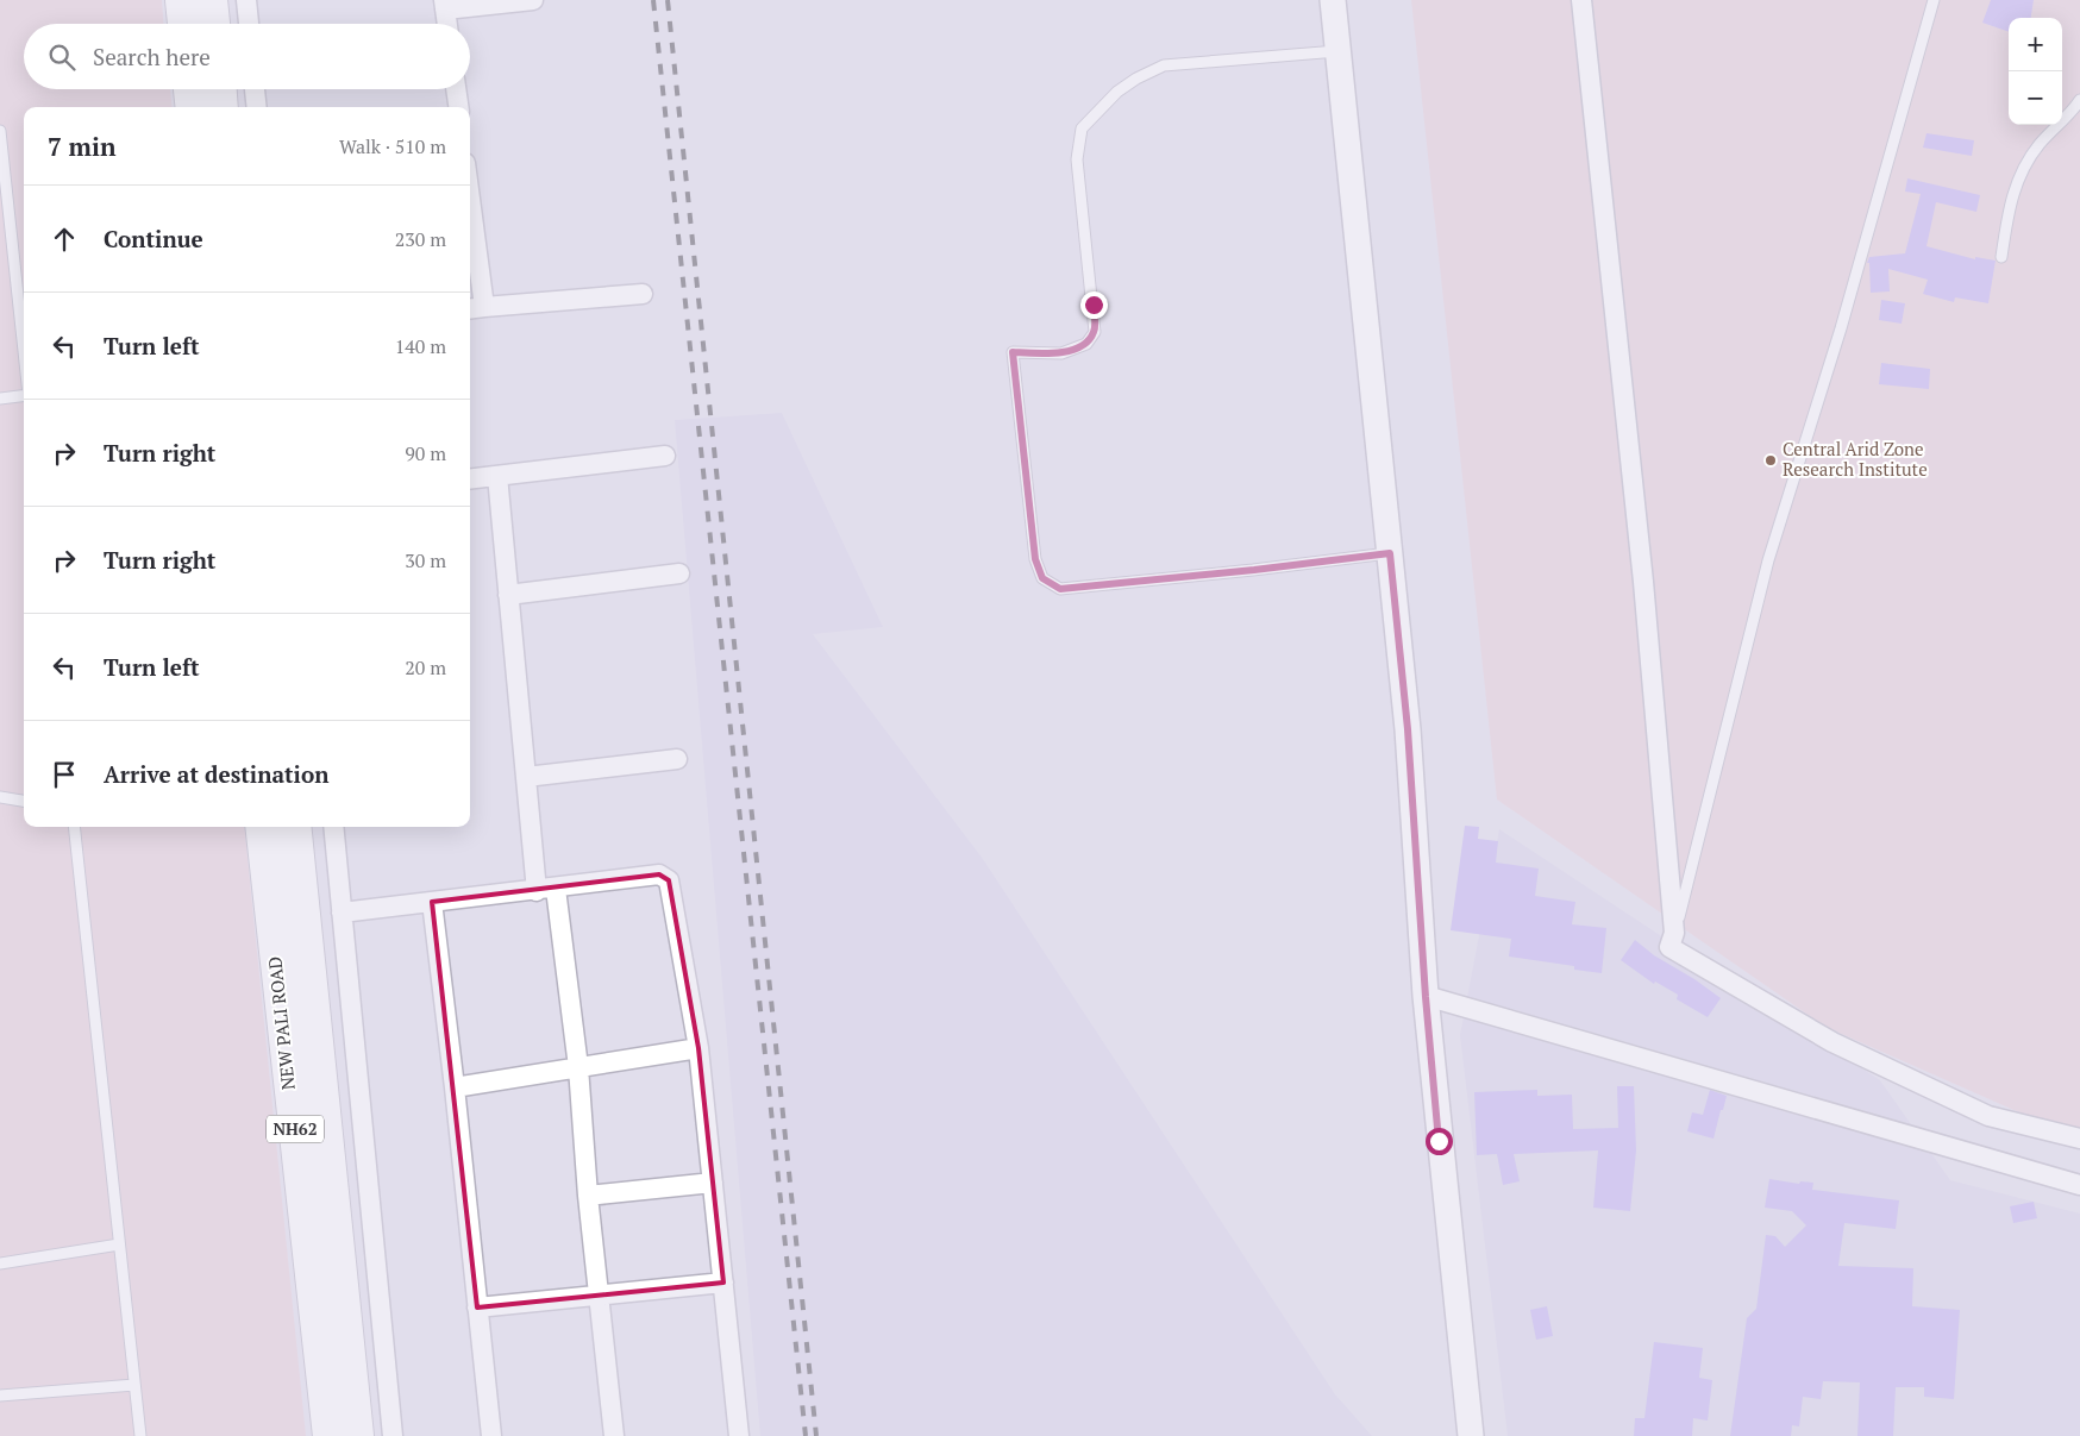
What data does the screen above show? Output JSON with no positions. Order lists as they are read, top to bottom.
{
  "streets": {
    "highway": ["NEW PALI ROAD", "NH62"]
  },
  "places": ["Central Arid Zone Research Institute"],
  "page": {
    "map_buttons": ["+", "−"],
    "search": "Search here",
    "heading": ["7 min", "Walk · 510 m"],
    "list": [
      ["Continue", "230 m"],
      ["Turn left", "140 m"],
      ["Turn right", "90 m"],
      ["Turn right", "30 m"],
      ["Turn left", "20 m"],
      "Arrive at destination"
    ]
  }
}
